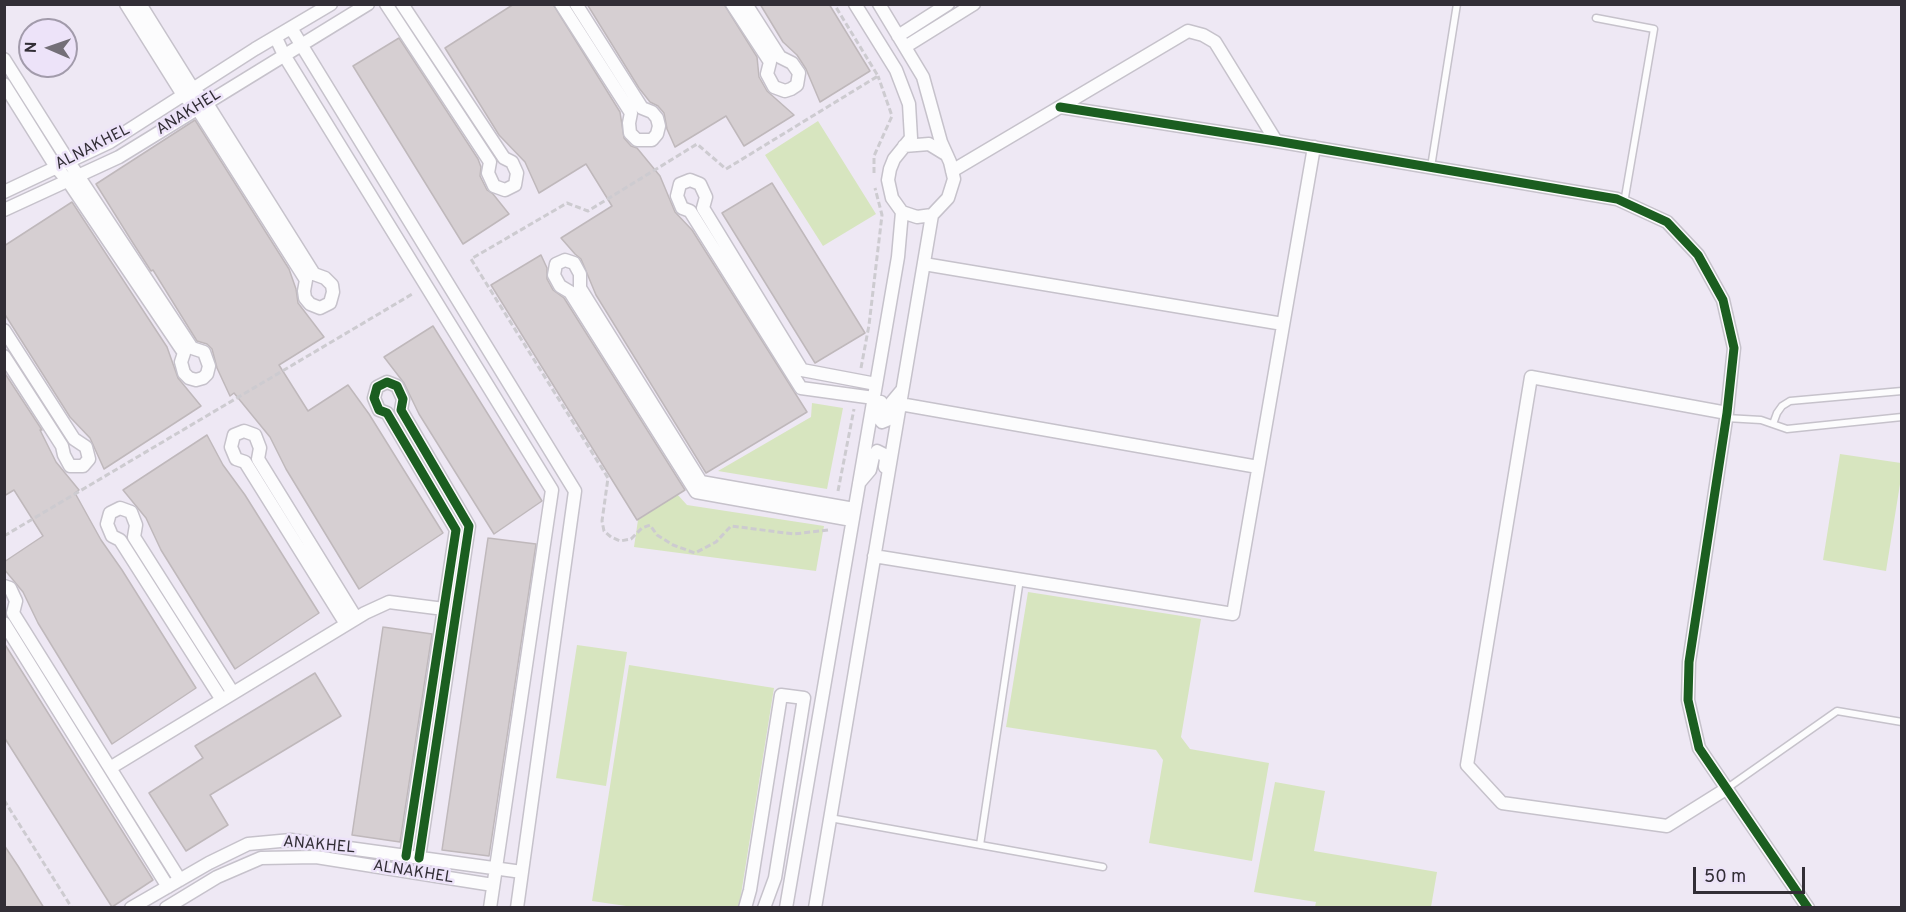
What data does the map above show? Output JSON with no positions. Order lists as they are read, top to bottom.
{
  "streets": {
    "street": ["ANAKHEL", "ALNAKHEL"]
  },
  "scale_bar": "50 m",
  "north": "left"
}
